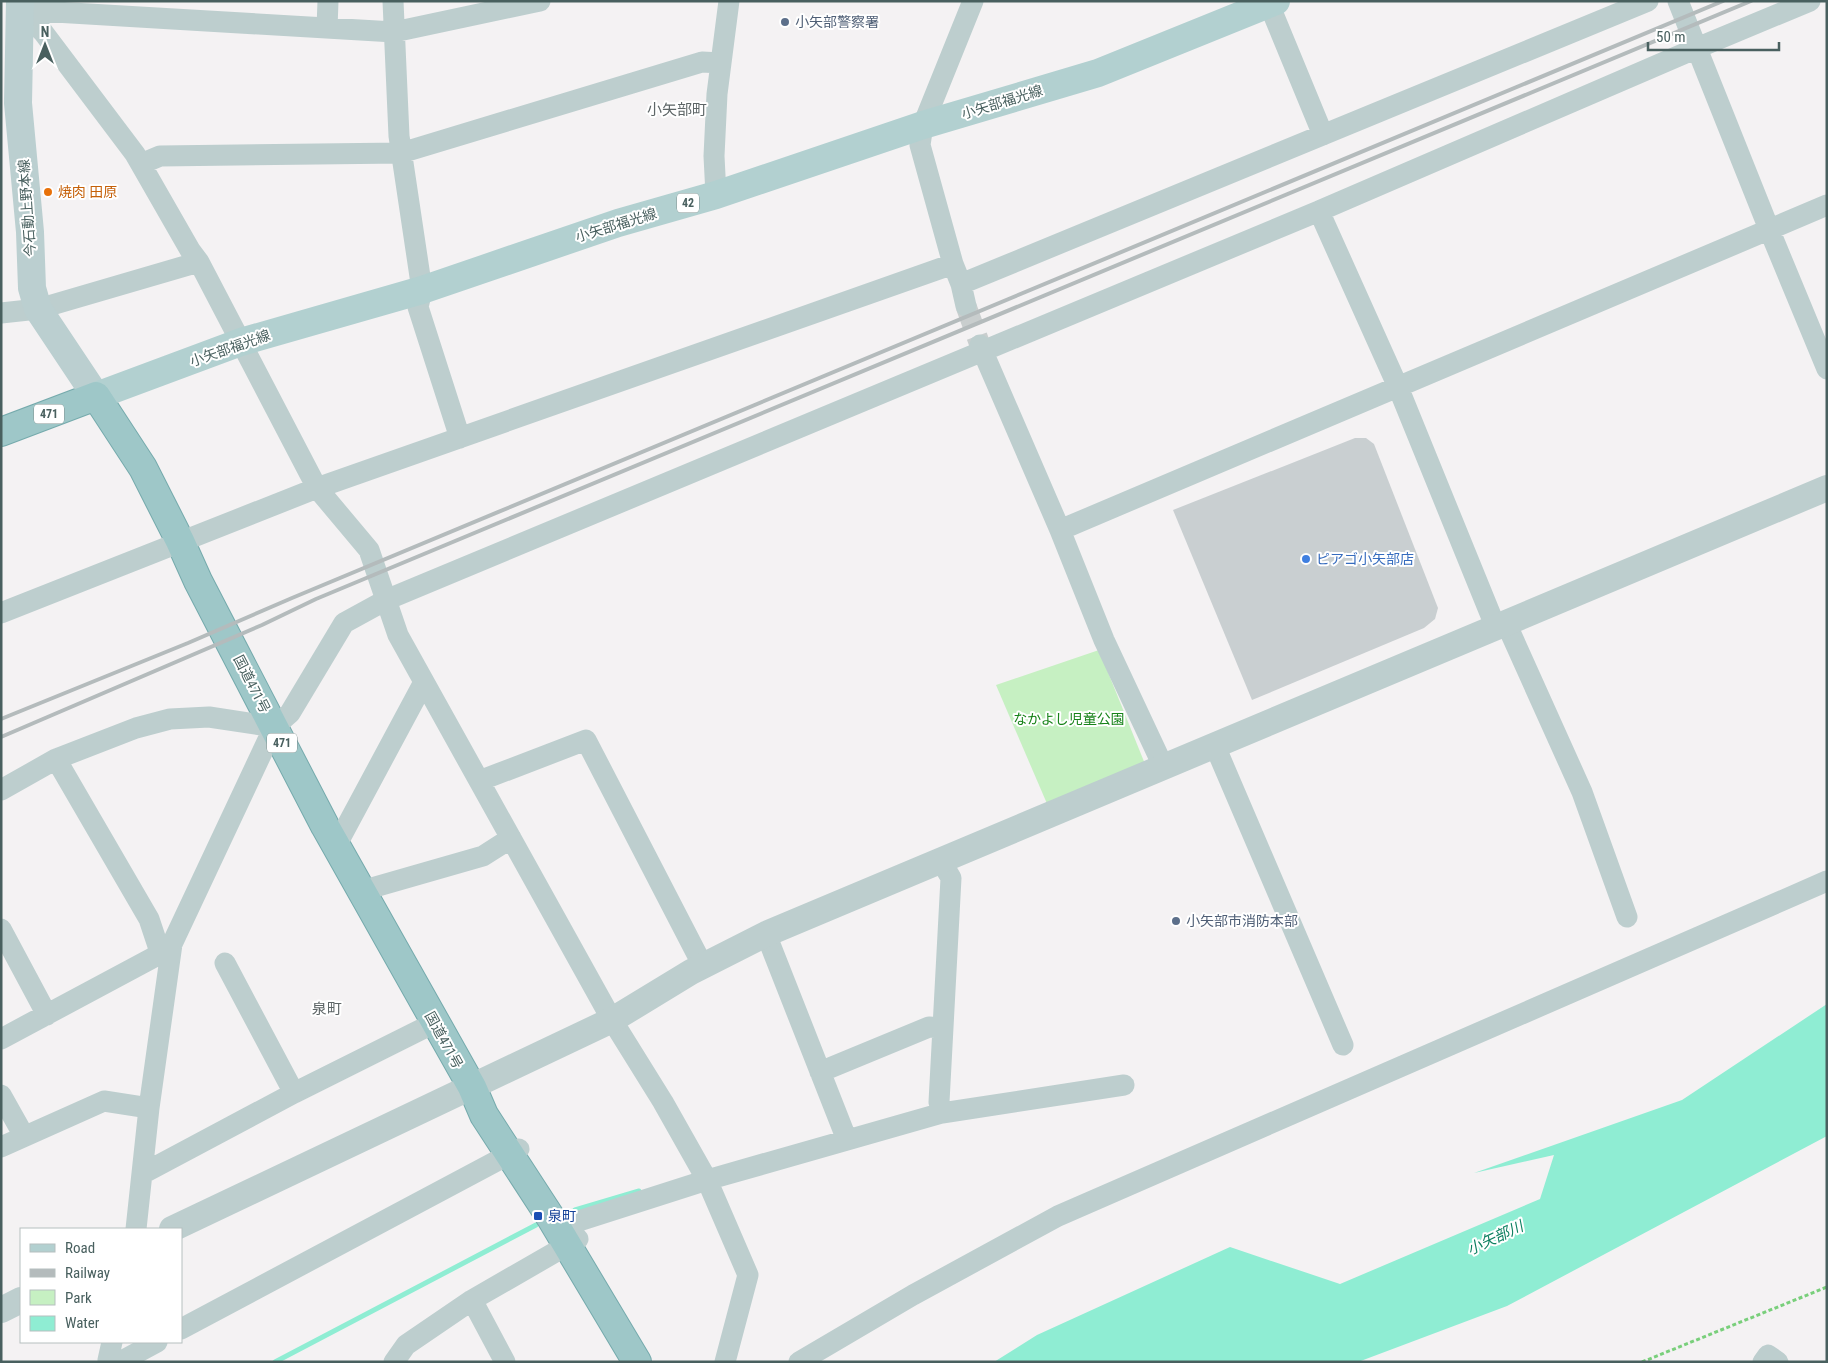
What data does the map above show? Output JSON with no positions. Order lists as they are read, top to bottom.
{
  "streets": {
    "highway": ["471", "国道471号"],
    "main road": ["小矢部福光線", "42", "今石動上野本線"]
  },
  "crossings": [
    ["小矢部福光線", "今石動上野本線"],
    ["小矢部福光線", "471"],
    ["小矢部福光線", "国道471号"],
    ["今石動上野本線", "471"],
    ["今石動上野本線", "国道471号"],
    ["471", "国道471号"]
  ],
  "districts": ["小矢部町", "泉町"],
  "water": ["小矢部川"],
  "parks": ["なかよし児童公園"],
  "places": {
    "other": [
      "小矢部警察署",
      "焼肉 田原",
      "ピアゴ小矢部店",
      "小矢部市消防本部"
    ],
    "transit": ["泉町"]
  },
  "legend": [
    "Road",
    "Railway",
    "Park",
    "Water"
  ],
  "scale_bar": "50 m",
  "north": "top"
}
